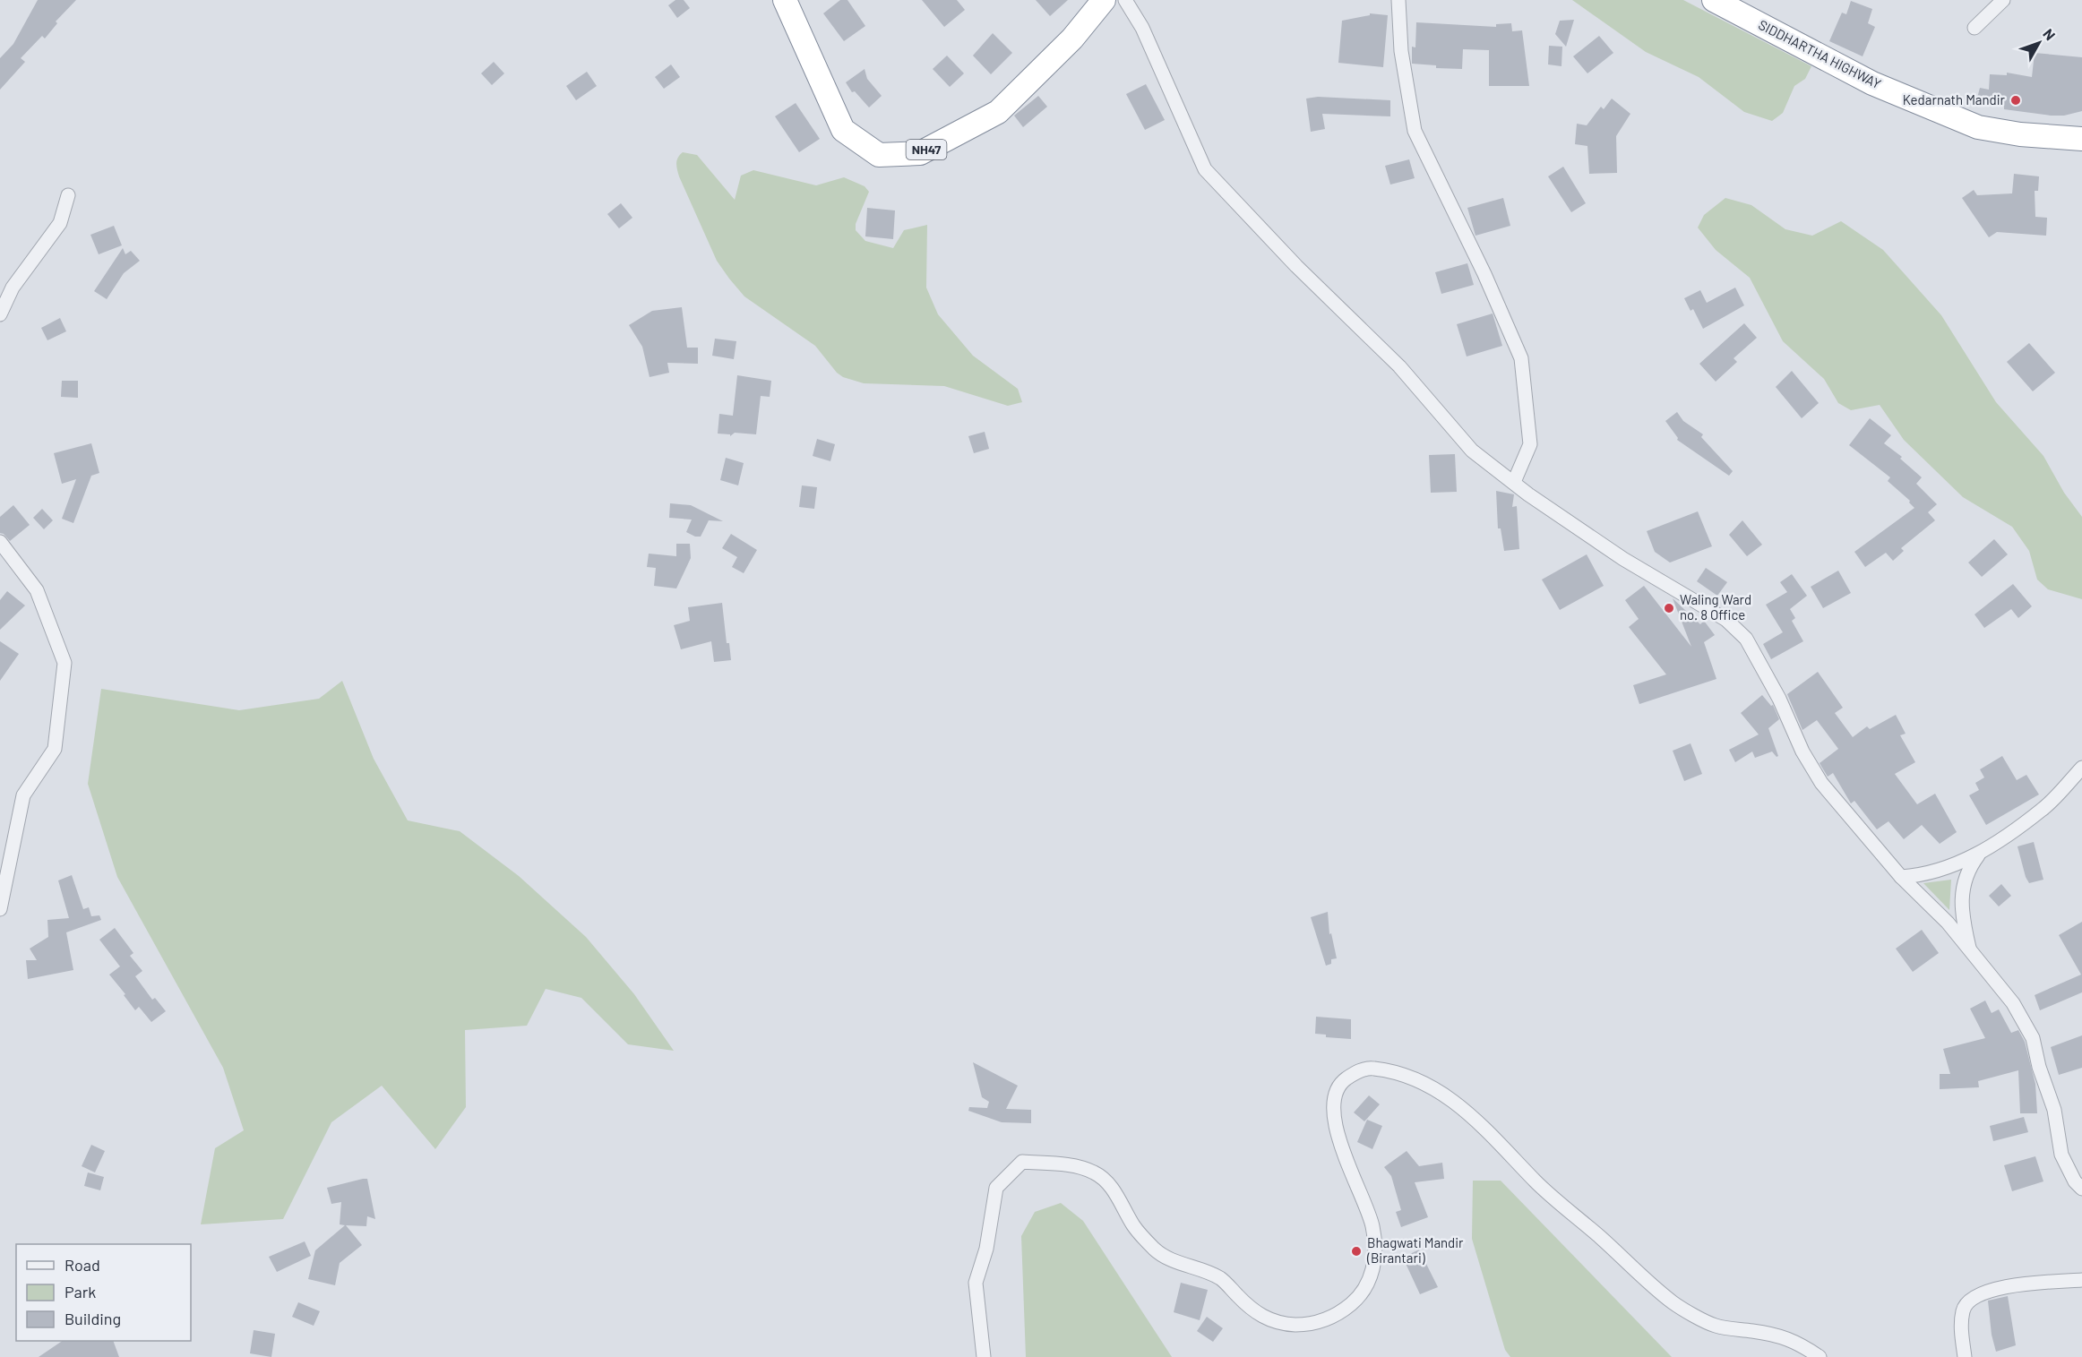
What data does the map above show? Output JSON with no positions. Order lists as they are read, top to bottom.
{
  "streets": {
    "highway": ["SIDDHARTHA HIGHWAY", "NH47"]
  },
  "places": ["Kedarnath Mandir", "Waling Ward no. 8 Office", "Bhagwati Mandir (Birantari)"],
  "legend": ["Road", "Park", "Building"],
  "north": "top right"
}
